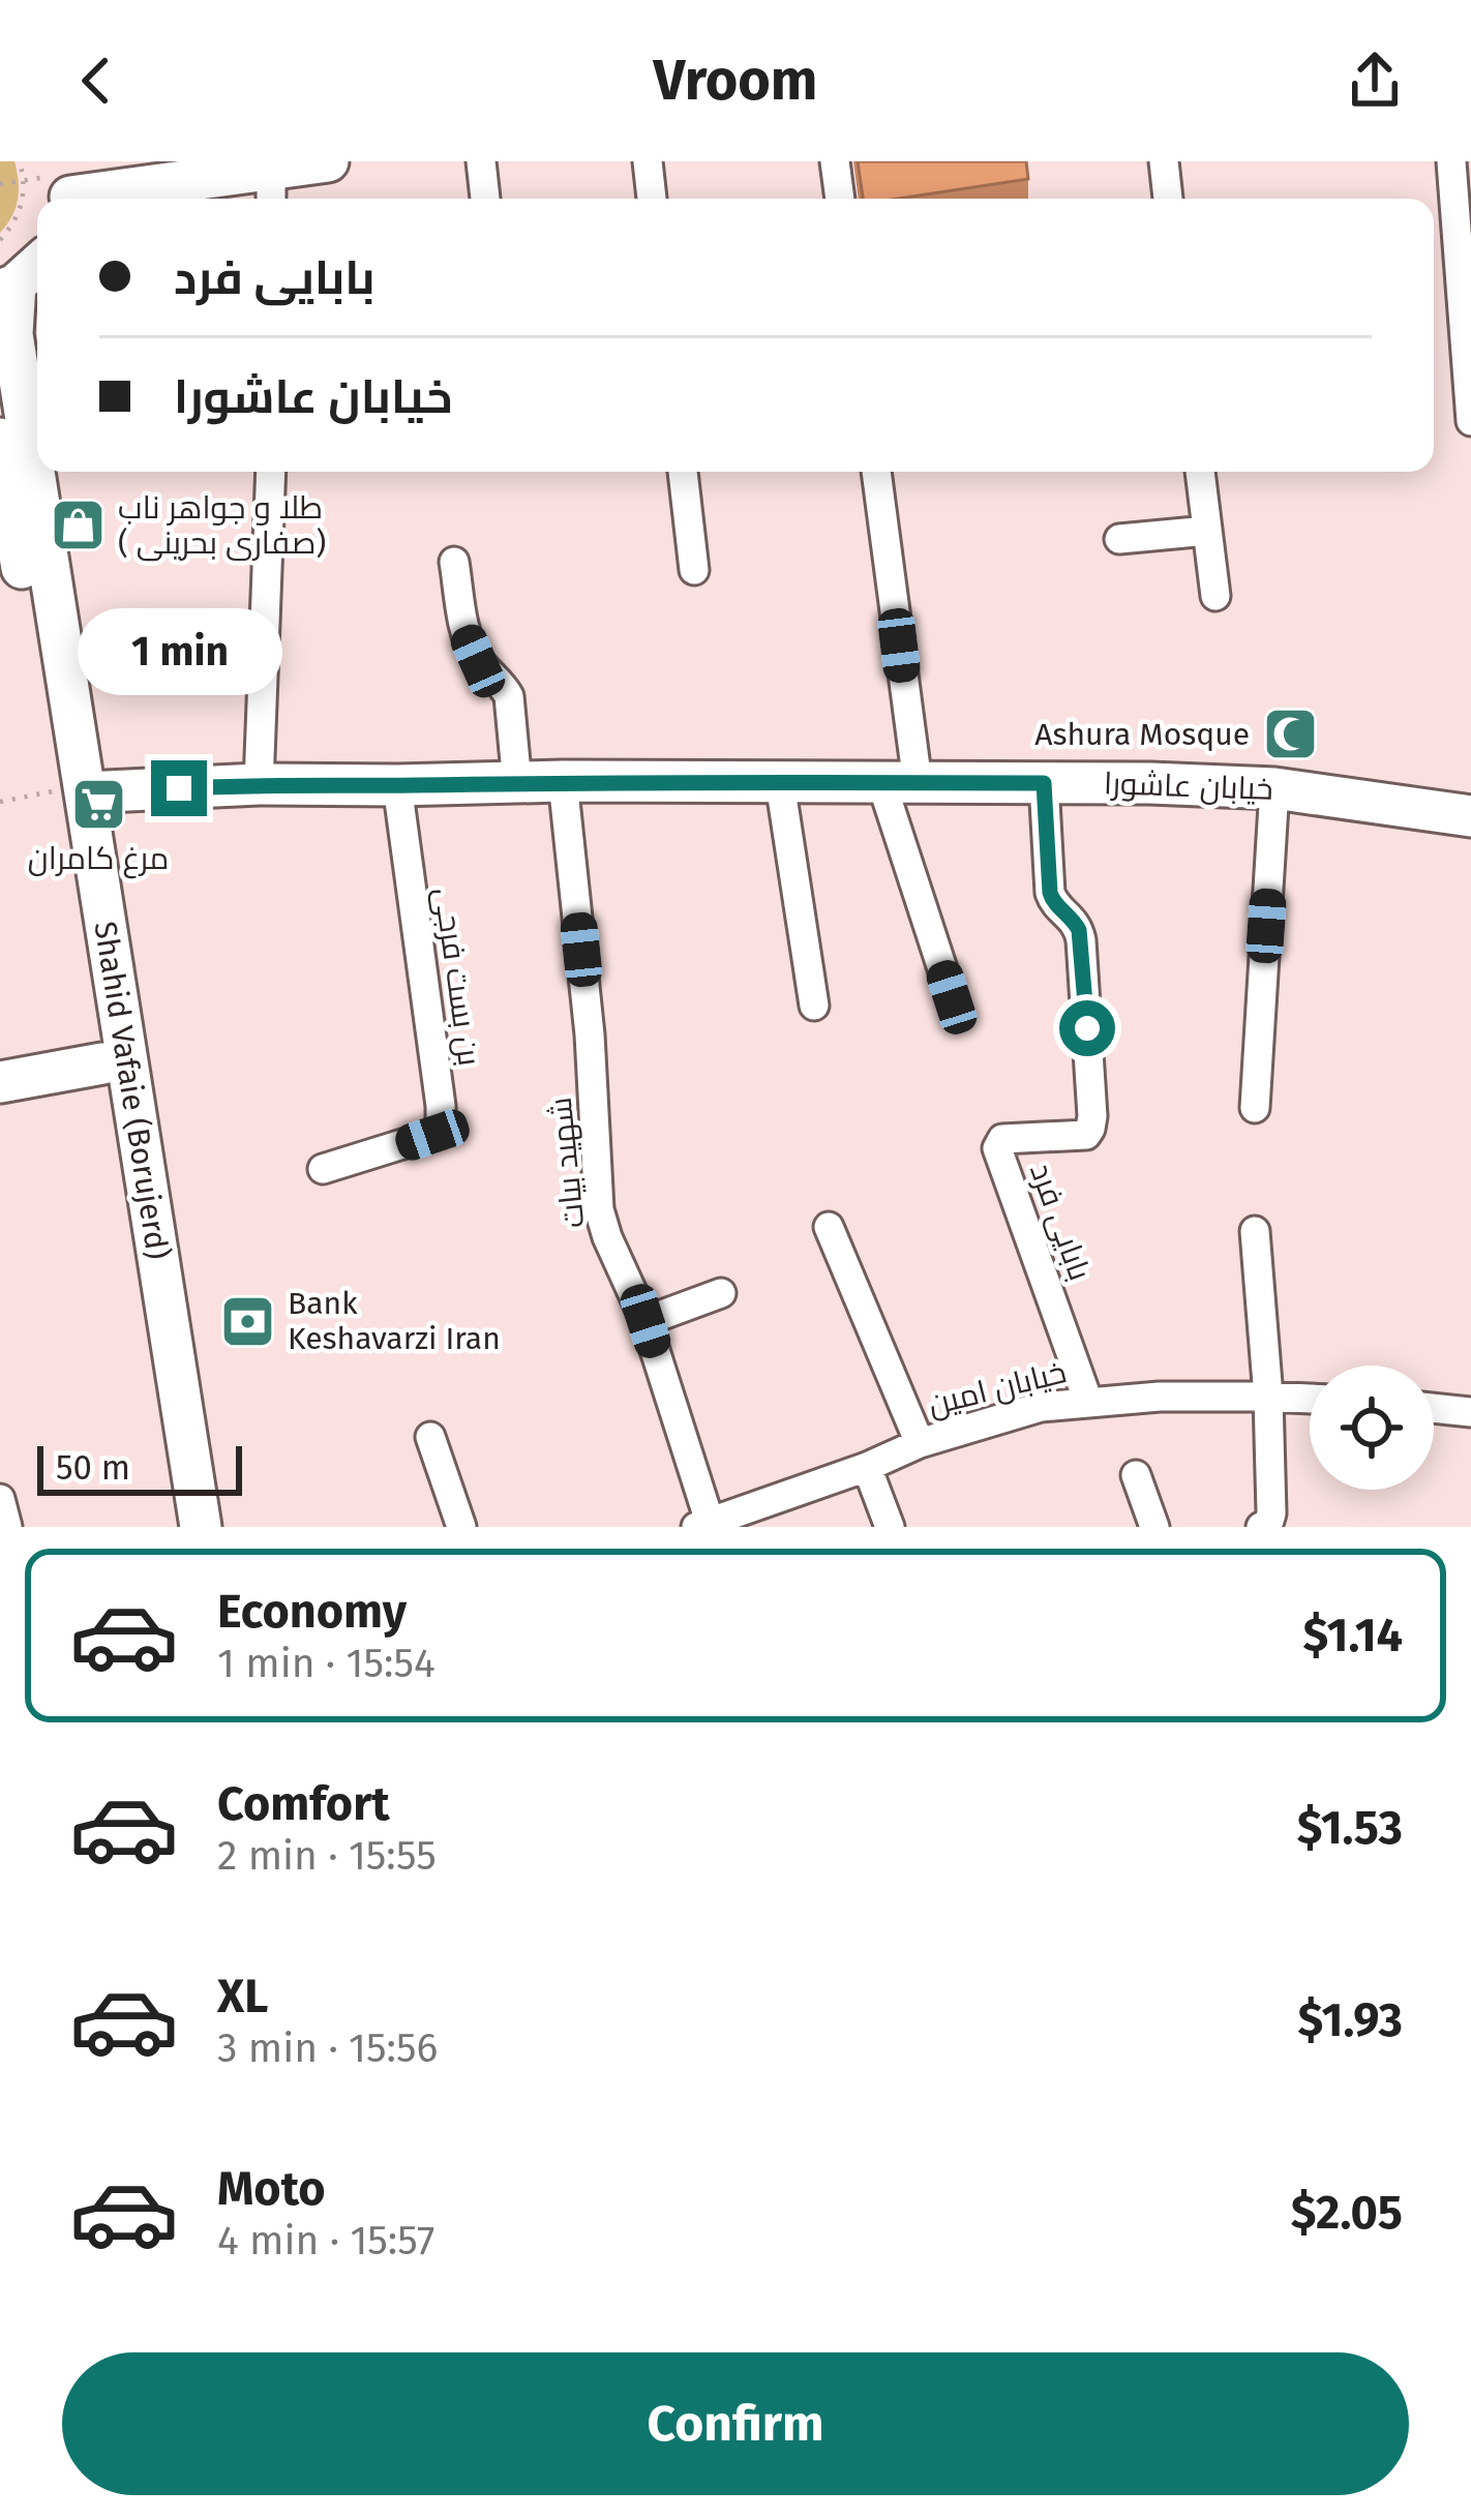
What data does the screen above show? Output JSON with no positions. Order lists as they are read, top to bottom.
{
  "streets": {
    "main road": ["خیابان عاشورا", "Shahid Vafaie (Borujerd)"],
    "street": [
      "بن بست فرجی",
      "شهید بیات",
      "بابایی فرد",
      "خیابان امین"
    ]
  },
  "crossings": [
    ["خیابان عاشورا", "بن بست فرجی"],
    ["خیابان عاشورا", "Shahid Vafaie (Borujerd)"],
    ["خیابان عاشورا", "شهید بیات"],
    ["خیابان عاشورا", "بابایی فرد"],
    ["شهید بیات", "خیابان امین"],
    ["بابایی فرد", "خیابان امین"]
  ],
  "places": {
    "shop": ["طلا و جواهر ناب ( صفاری بحرینی)"],
    "mosque": ["Ashura Mosque"],
    "supermarket": ["مرغ کامران"],
    "bank": ["Bank Keshavarzi Iran"]
  },
  "scale_bar": "50 m",
  "page": {
    "header": "Vroom",
    "banner": ["بابایی فرد", "خیابان عاشورا"],
    "bubble": "1 min",
    "scale": "50 m",
    "list": [
      {
        "name": "Economy",
        "note": "1 min · 15:54",
        "value": "$1.14"
      },
      {
        "name": "Comfort",
        "note": "2 min · 15:55",
        "value": "$1.53"
      },
      {
        "name": "XL",
        "note": "3 min · 15:56",
        "value": "$1.93"
      },
      {
        "name": "Moto",
        "note": "4 min · 15:57",
        "value": "$2.05"
      }
    ],
    "buttons": "Confirm"
  }
}
